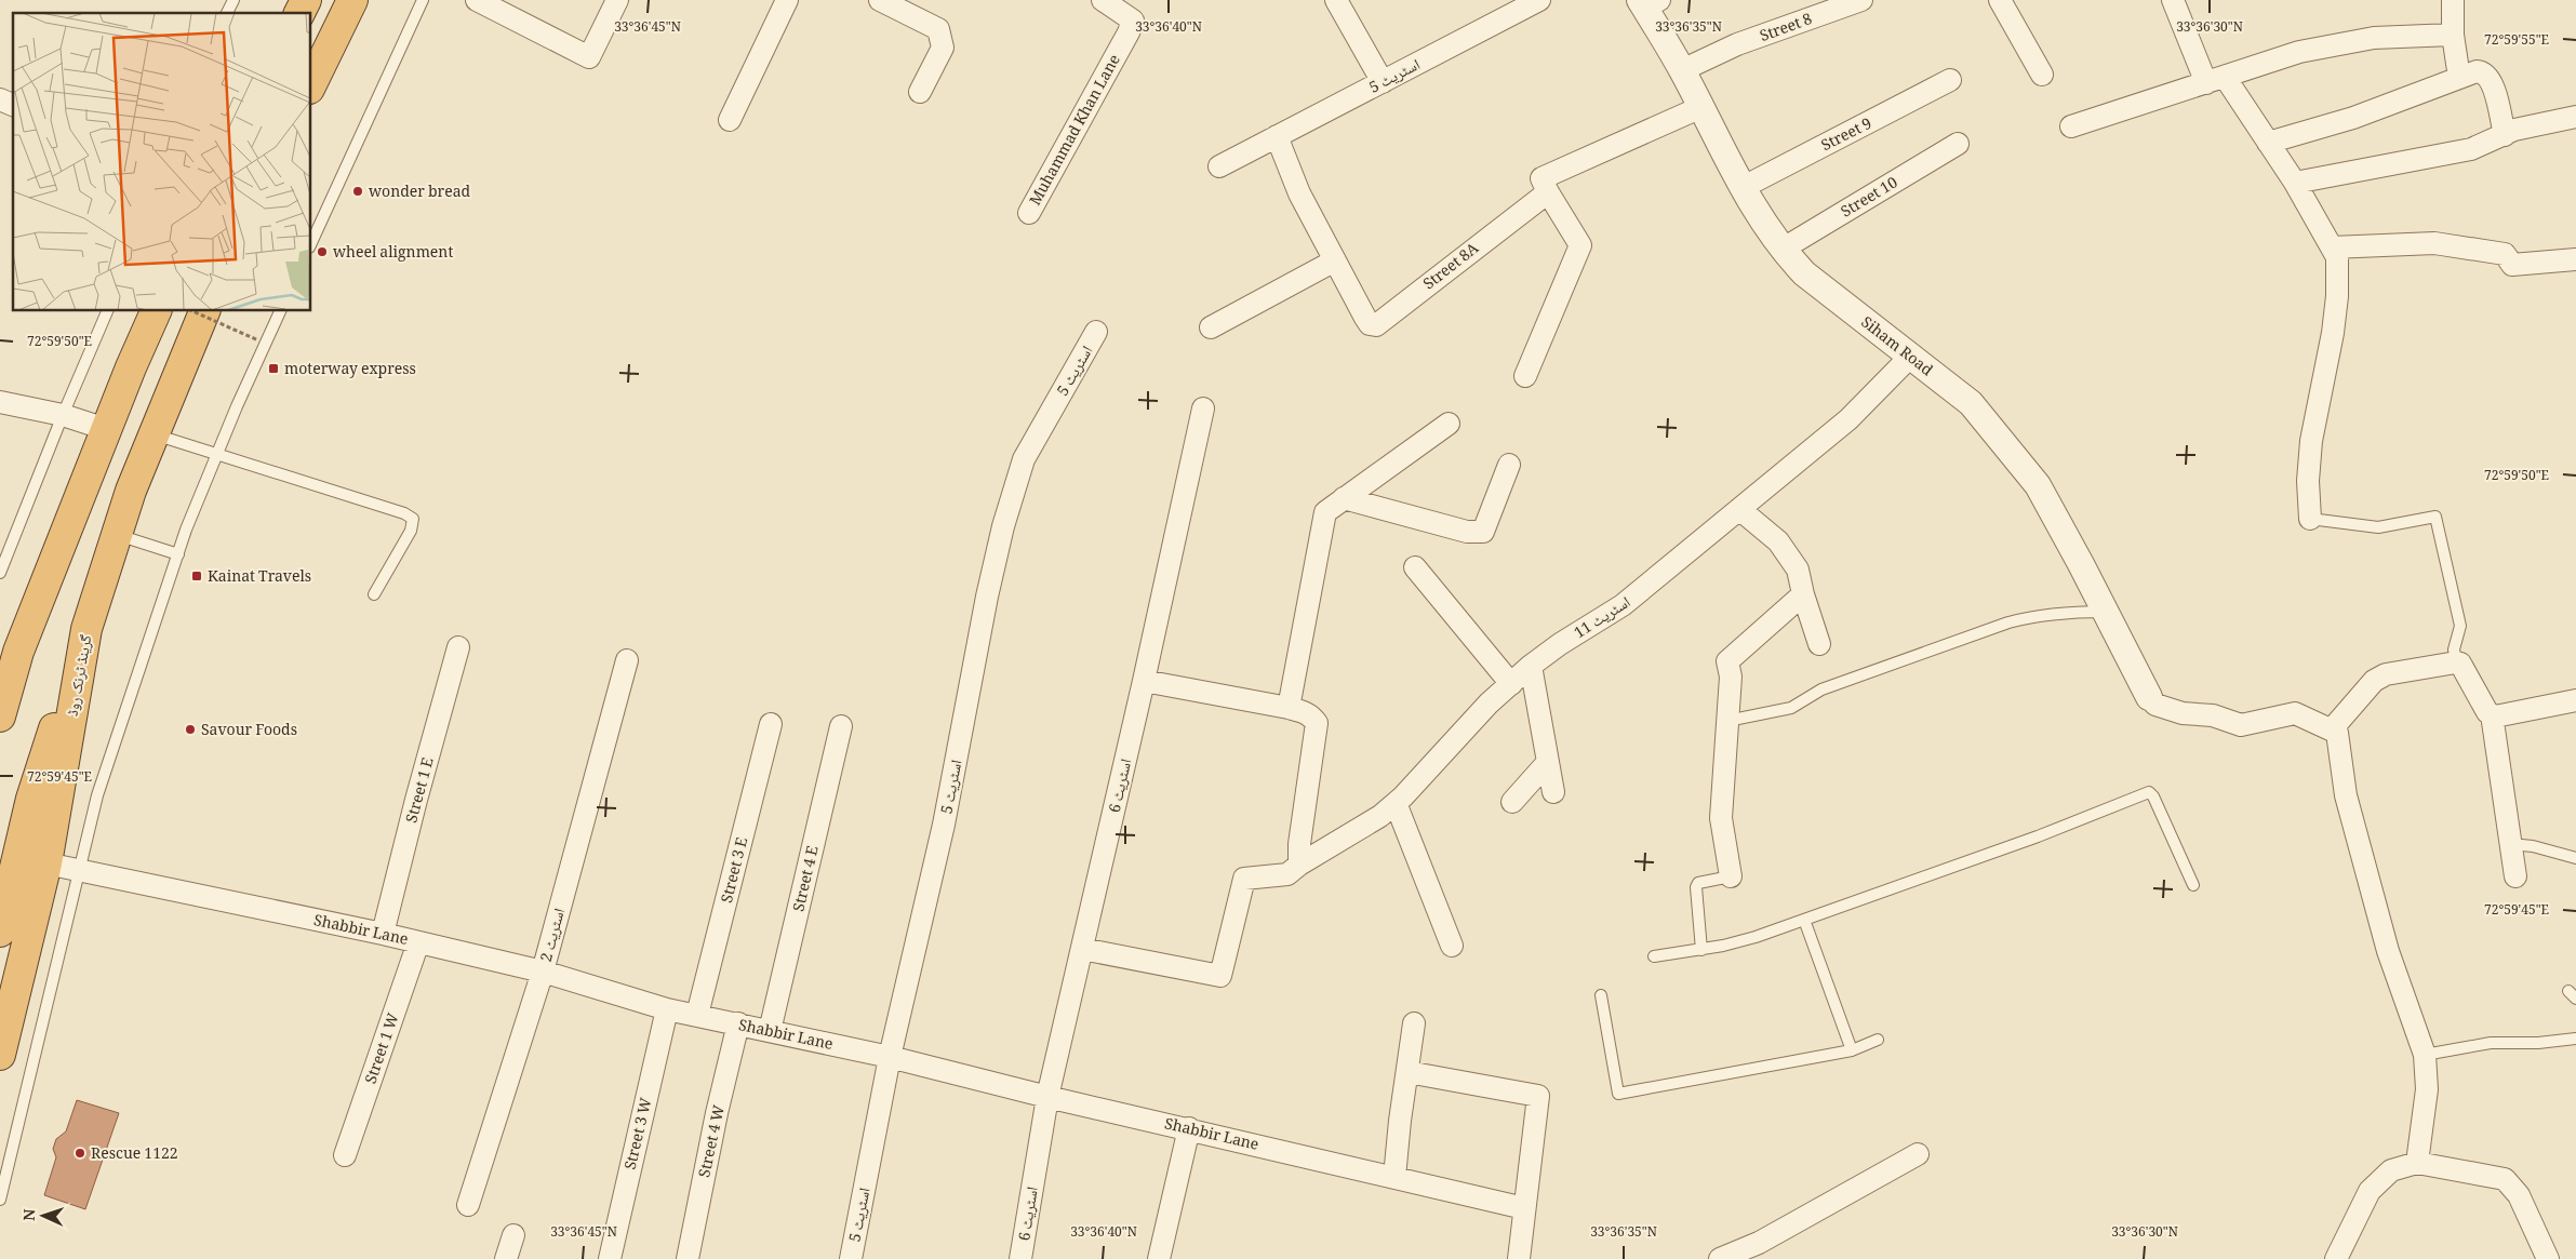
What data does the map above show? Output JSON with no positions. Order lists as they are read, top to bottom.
{
  "streets": {
    "highway": ["گرینڈ ٹرنک روڈ"],
    "street": [
      "Street 8",
      "اسٹریٹ 5",
      "Muhammad Khan Lane",
      "Street 9",
      "Street 10",
      "Street 8A",
      "Siham Road",
      "اسٹریٹ 11",
      "اسٹریٹ 6",
      "Street 1 E",
      "Street 3 E",
      "Street 4 E",
      "Shabbir Lane",
      "اسٹریٹ 2",
      "Street 1 W",
      "Street 3 W",
      "Street 4 W"
    ]
  },
  "crossings": [
    ["Street 8", "Siham Road"],
    ["اسٹریٹ 5", "Street 8A"],
    ["اسٹریٹ 5", "Shabbir Lane"],
    ["Street 9", "Siham Road"],
    ["Street 10", "Siham Road"],
    ["Siham Road", "اسٹریٹ 11"],
    ["اسٹریٹ 11", "اسٹریٹ 6"],
    ["گرینڈ ٹرنک روڈ", "Shabbir Lane"],
    ["اسٹریٹ 6", "Shabbir Lane"],
    ["Street 1 E", "Shabbir Lane"],
    ["Street 3 E", "Shabbir Lane"],
    ["Street 4 E", "Shabbir Lane"],
    ["Shabbir Lane", "اسٹریٹ 2"],
    ["Shabbir Lane", "Street 1 W"],
    ["Shabbir Lane", "Street 3 W"],
    ["Shabbir Lane", "Street 4 W"]
  ],
  "places": {
    "other": [
      "wonder bread",
      "wheel alignment",
      "Savour Foods",
      "Rescue 1122"
    ],
    "transit": ["moterway express", "Kainat Travels"]
  },
  "north": "left",
  "coordinates": [
    "33°36'45\"N",
    "33°36'40\"N",
    "33°36'35\"N",
    "33°36'30\"N",
    "72°59'55\"E",
    "72°59'50\"E",
    "72°59'45\"E"
  ]
}
